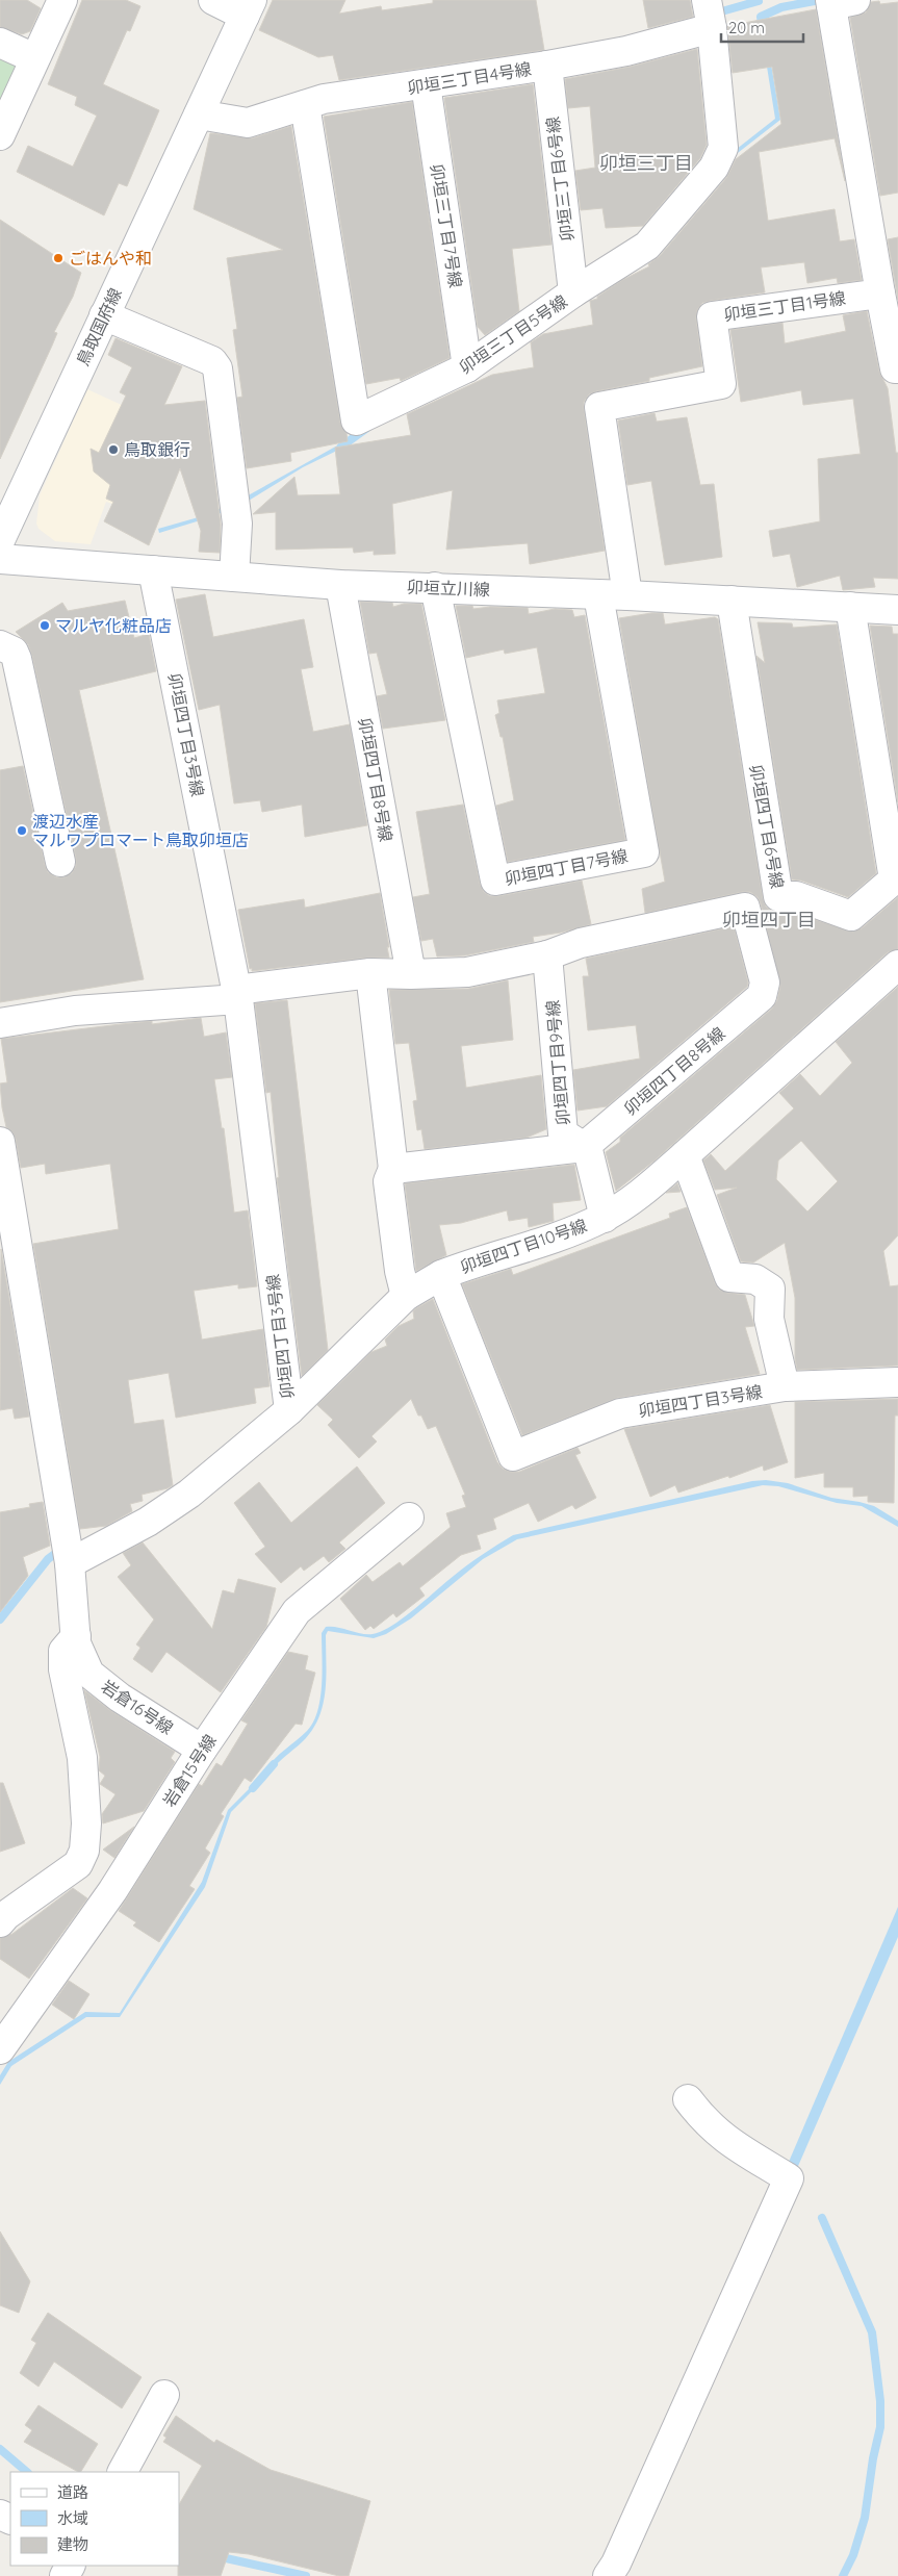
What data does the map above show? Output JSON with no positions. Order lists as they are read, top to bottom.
{
  "streets": {
    "street": [
      "卯垣三丁目4号線",
      "卯垣三丁目6号線",
      "卯垣三丁目7号線",
      "卯垣三丁目1号線",
      "鳥取国府線",
      "卯垣三丁目5号線",
      "卯垣立川線",
      "卯垣四丁目3号線",
      "卯垣四丁目8号線",
      "卯垣四丁目6号線",
      "卯垣四丁目7号線",
      "卯垣四丁目9号線",
      "卯垣四丁目10号線",
      "岩倉16号線",
      "岩倉15号線"
    ]
  },
  "crossings": [
    ["卯垣三丁目4号線", "卯垣三丁目6号線"],
    ["卯垣三丁目4号線", "卯垣三丁目7号線"],
    ["卯垣三丁目4号線", "鳥取国府線"],
    ["卯垣三丁目4号線", "卯垣三丁目5号線"],
    ["卯垣三丁目6号線", "卯垣三丁目5号線"],
    ["卯垣三丁目7号線", "卯垣三丁目5号線"],
    ["卯垣三丁目1号線", "卯垣立川線"],
    ["卯垣立川線", "卯垣四丁目3号線"],
    ["卯垣立川線", "卯垣四丁目8号線"],
    ["卯垣立川線", "卯垣四丁目6号線"],
    ["卯垣立川線", "卯垣四丁目7号線"],
    ["卯垣四丁目3号線", "卯垣四丁目10号線"],
    ["卯垣四丁目8号線", "卯垣四丁目9号線"],
    ["岩倉16号線", "岩倉15号線"]
  ],
  "districts": ["卯垣三丁目", "卯垣四丁目"],
  "places": [
    "ごはんや和",
    "鳥取銀行",
    "マルヤ化粧品店",
    "渡辺水産 マルワプロマート鳥取卯垣店"
  ],
  "legend": ["道路", "水域", "建物"],
  "scale_bar": "20 m"
}
